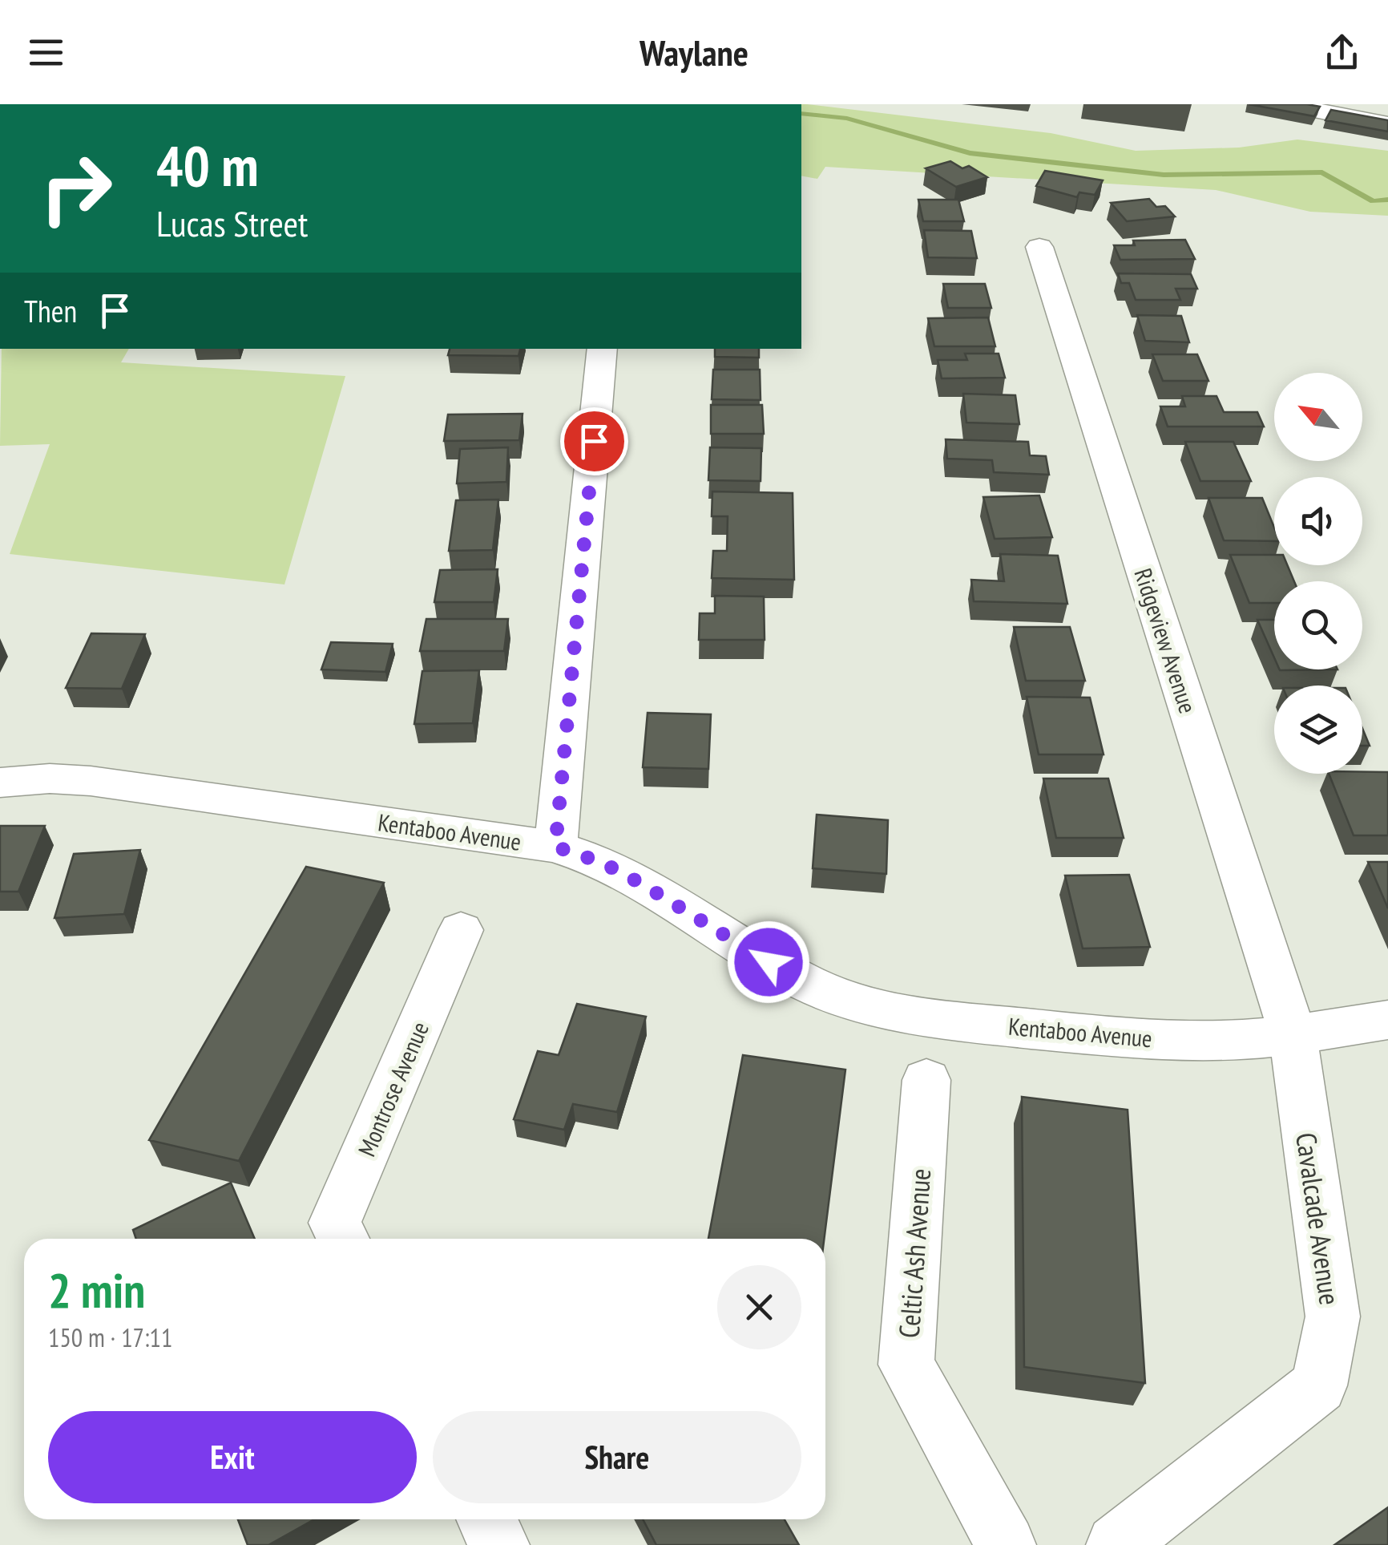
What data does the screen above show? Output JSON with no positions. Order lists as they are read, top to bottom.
{
  "streets": {
    "street": [
      "Ridgeview Avenue",
      "Kentaboo Avenue",
      "Montrose Avenue",
      "Cavalcade Avenue",
      "Celtic Ash Avenue"
    ]
  },
  "crossings": [
    ["Ridgeview Avenue", "Kentaboo Avenue"],
    ["Ridgeview Avenue", "Cavalcade Avenue"],
    ["Kentaboo Avenue", "Cavalcade Avenue"]
  ],
  "north": "top left",
  "page": {
    "header": "Waylane",
    "turn": ["40 m", "Lucas Street"],
    "then": "Then",
    "heading": ["2 min", "150 m · 17:11"],
    "buttons": ["Exit", "Share"]
  }
}
